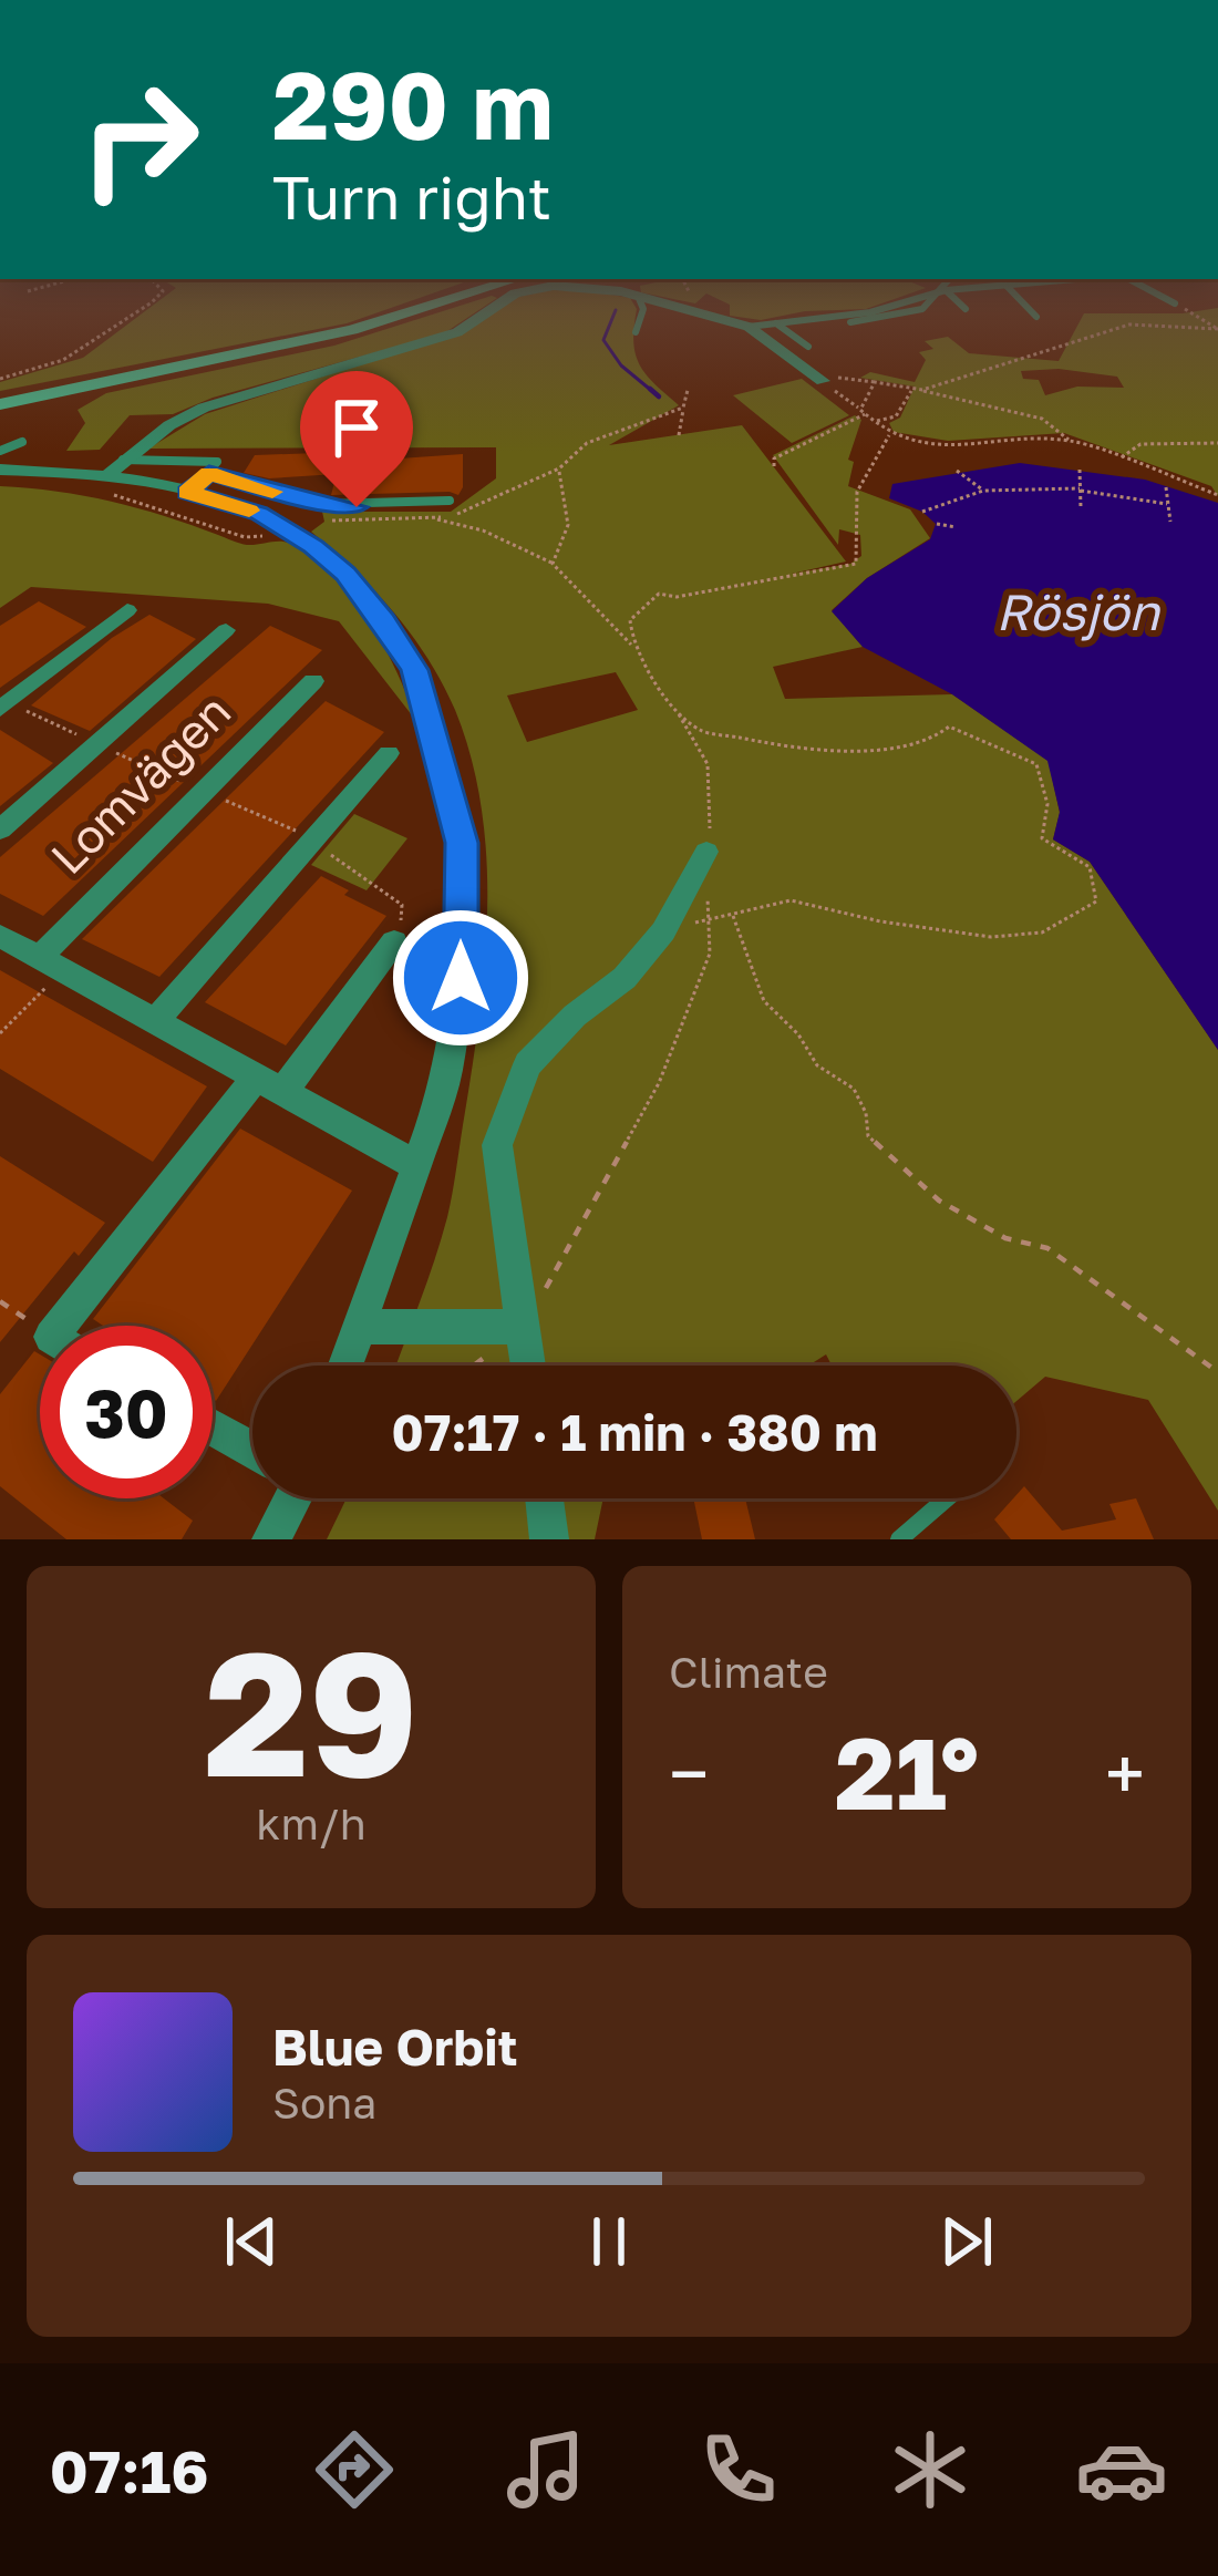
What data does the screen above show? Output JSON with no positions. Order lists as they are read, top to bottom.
{
  "streets": {
    "street": ["Lomvägen"]
  },
  "water": ["Rösjön"],
  "page": {
    "turn": ["290 m", "Turn right"],
    "limit": "30",
    "trip": "07:17 · 1 min · 380 m",
    "tile": [
      ["29", "km/h"],
      "Climate"
    ],
    "heat": ["−", "21°", "+"],
    "song": ["Blue Orbit", "Sona"],
    "tabs": "07:16"
  }
}
